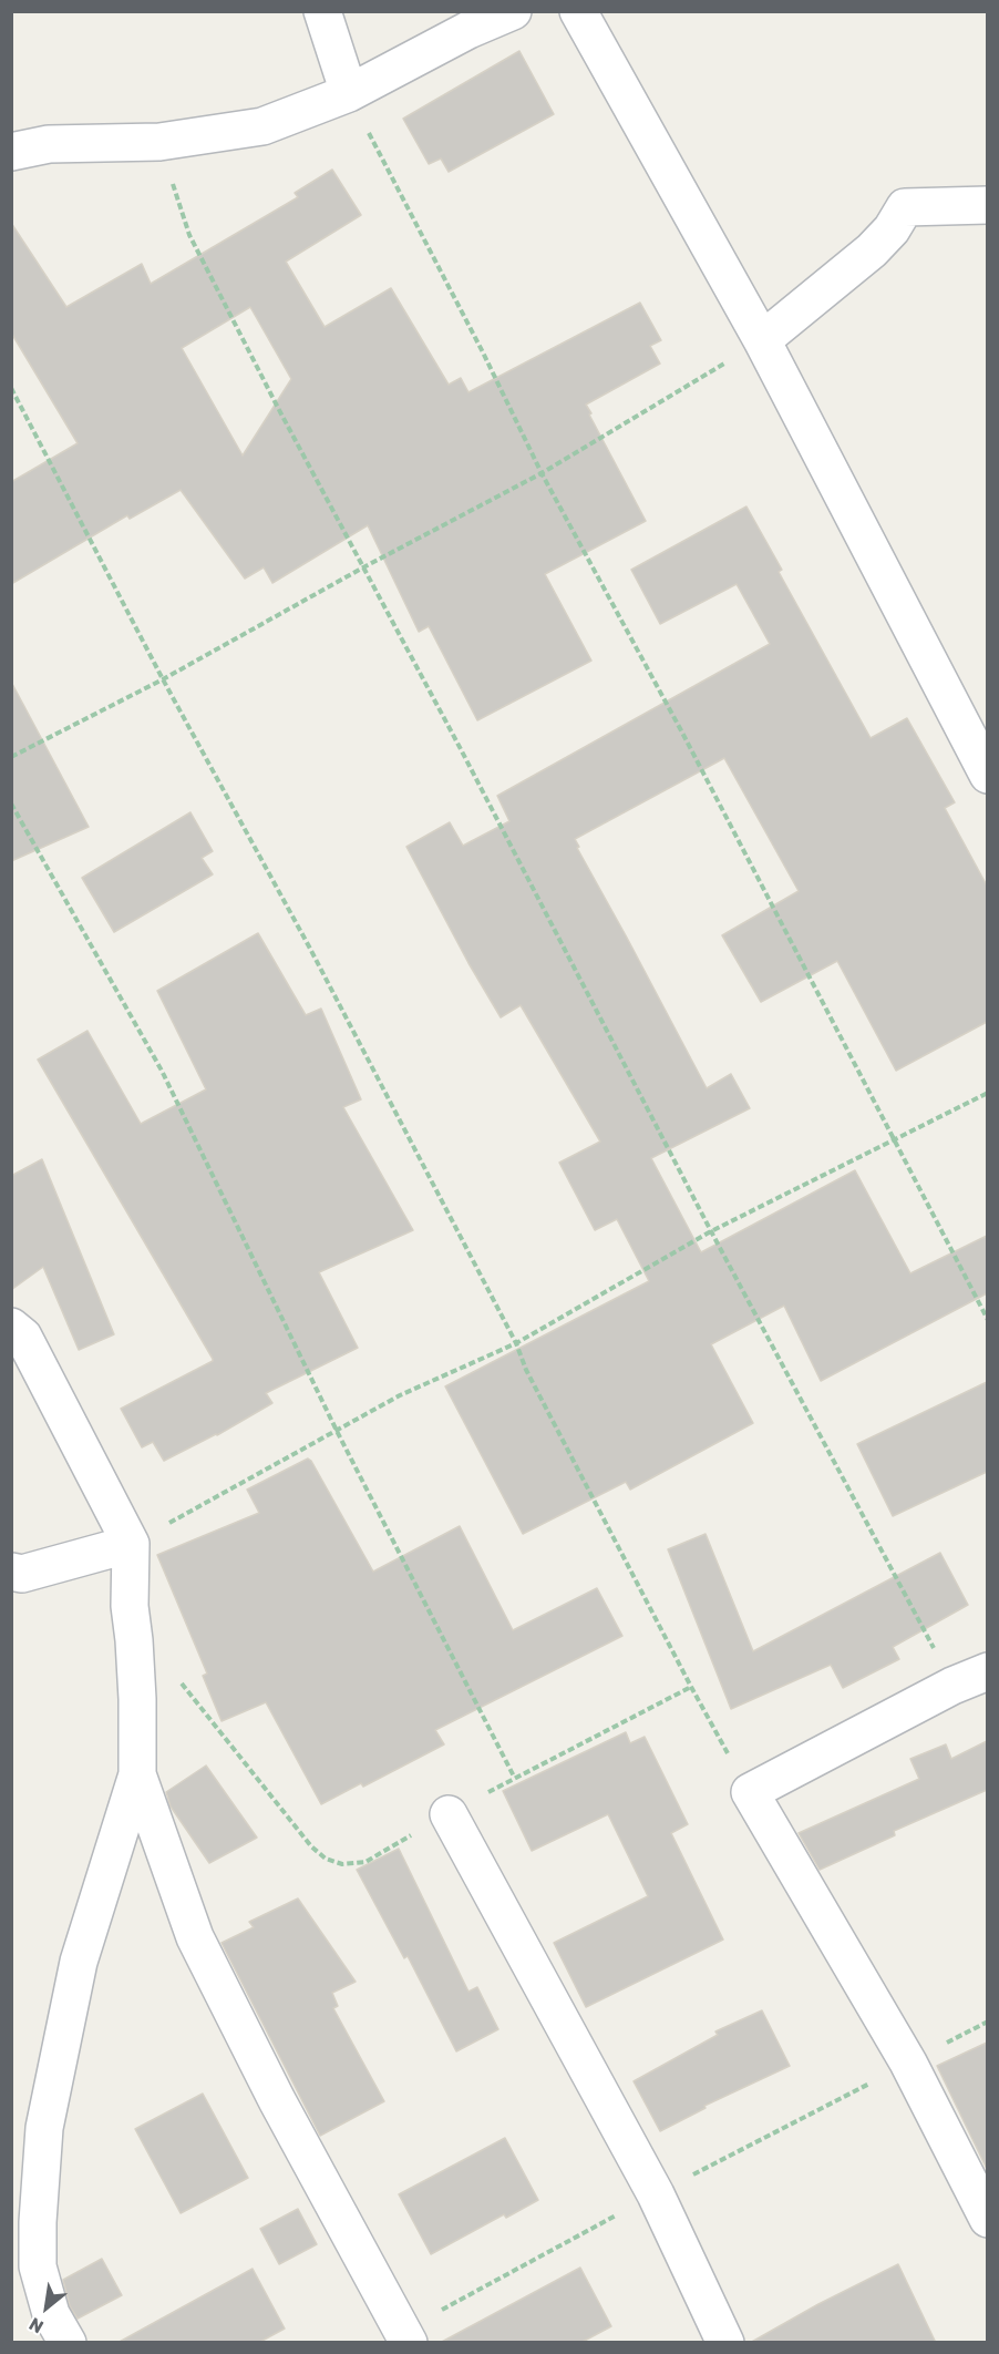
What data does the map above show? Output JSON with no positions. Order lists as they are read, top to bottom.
{
  "north": "bottom left"
}
